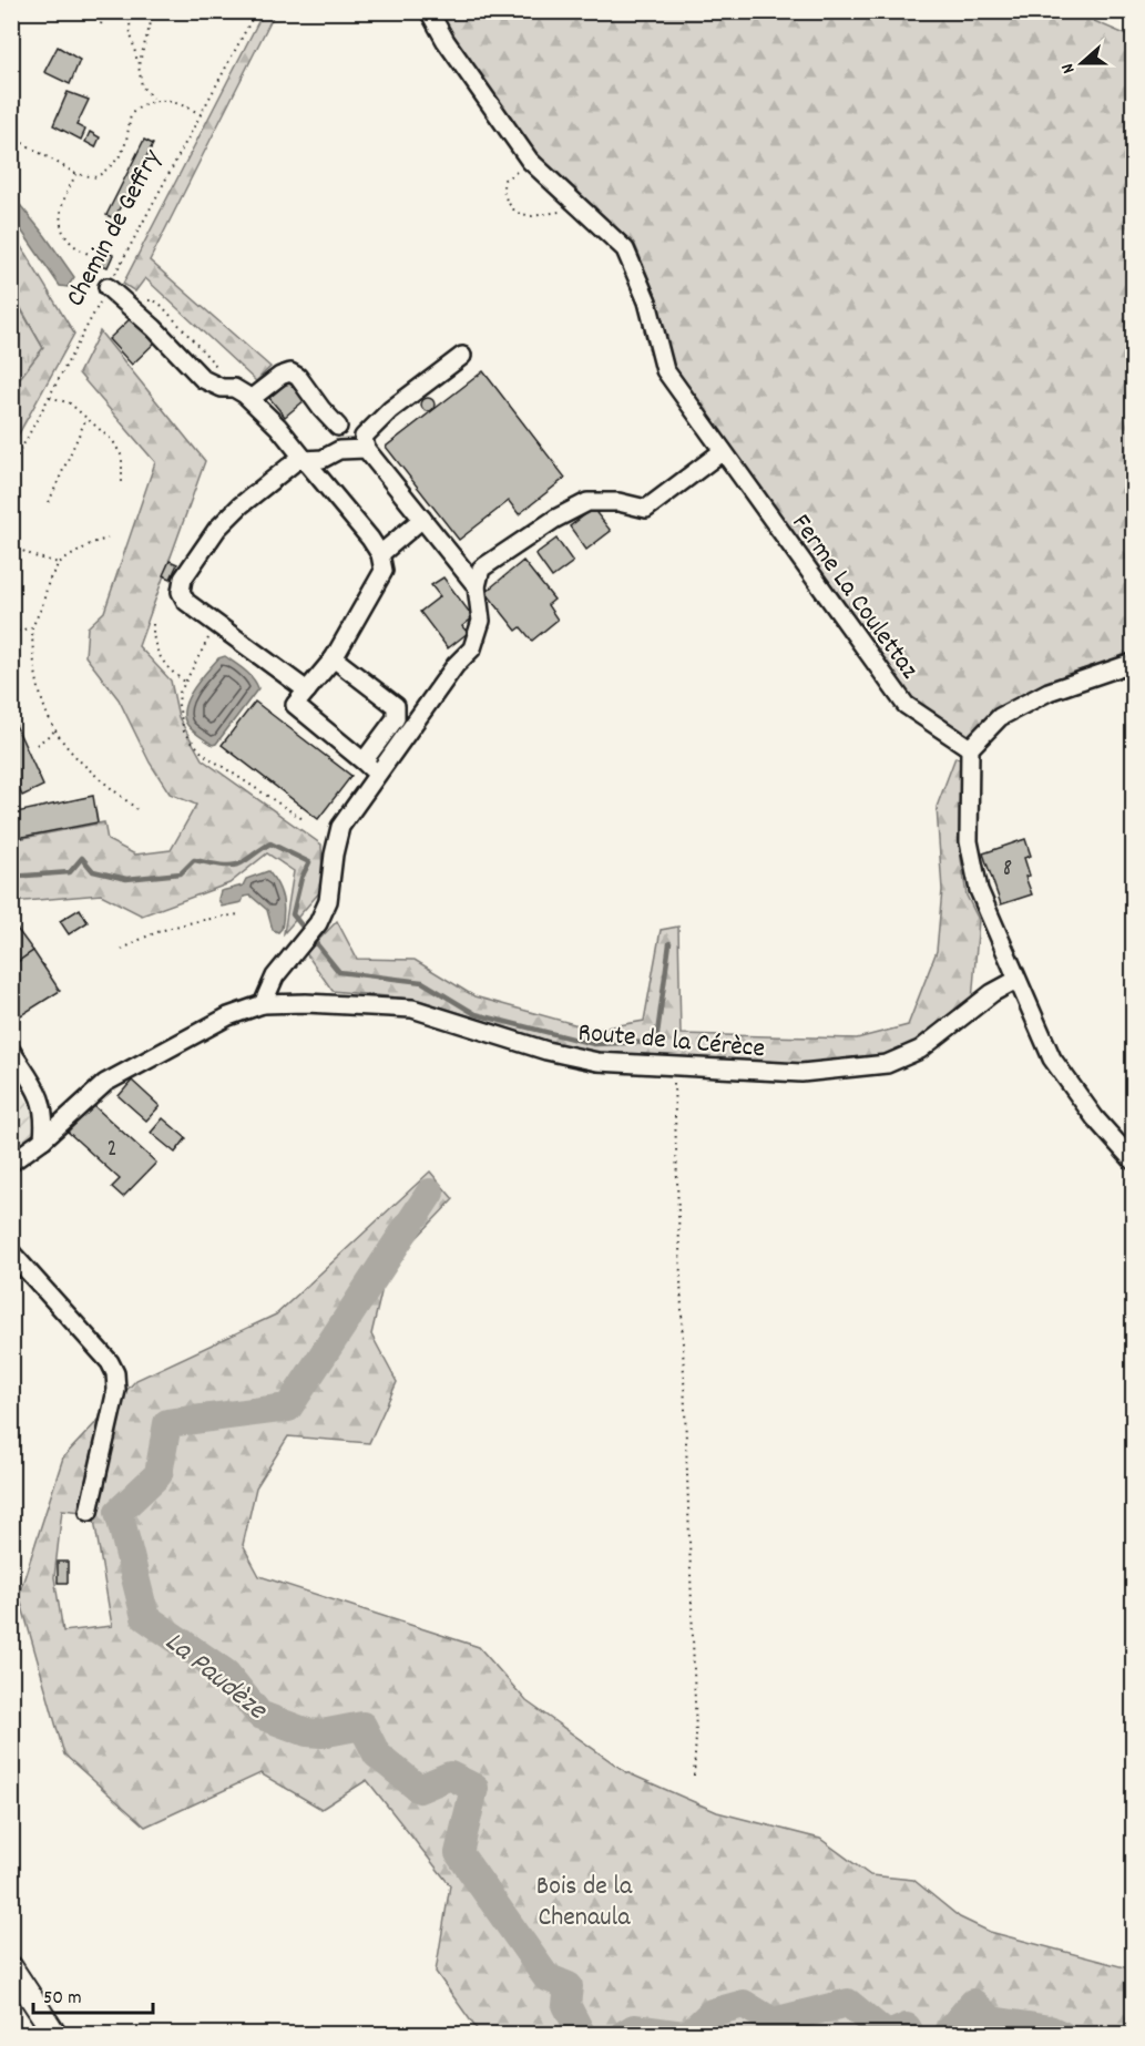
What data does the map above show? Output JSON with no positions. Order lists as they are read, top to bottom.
{
  "streets": {
    "street": ["Ferme La Coulettaz", "Route de la Cérèce"],
    "path": ["Chemin de Geffry"]
  },
  "water": ["La Paudèze"],
  "parks": ["Bois de la Chenaula"],
  "house_numbers": ["8", "2"],
  "scale_bar": "50 m",
  "north": "left"
}
